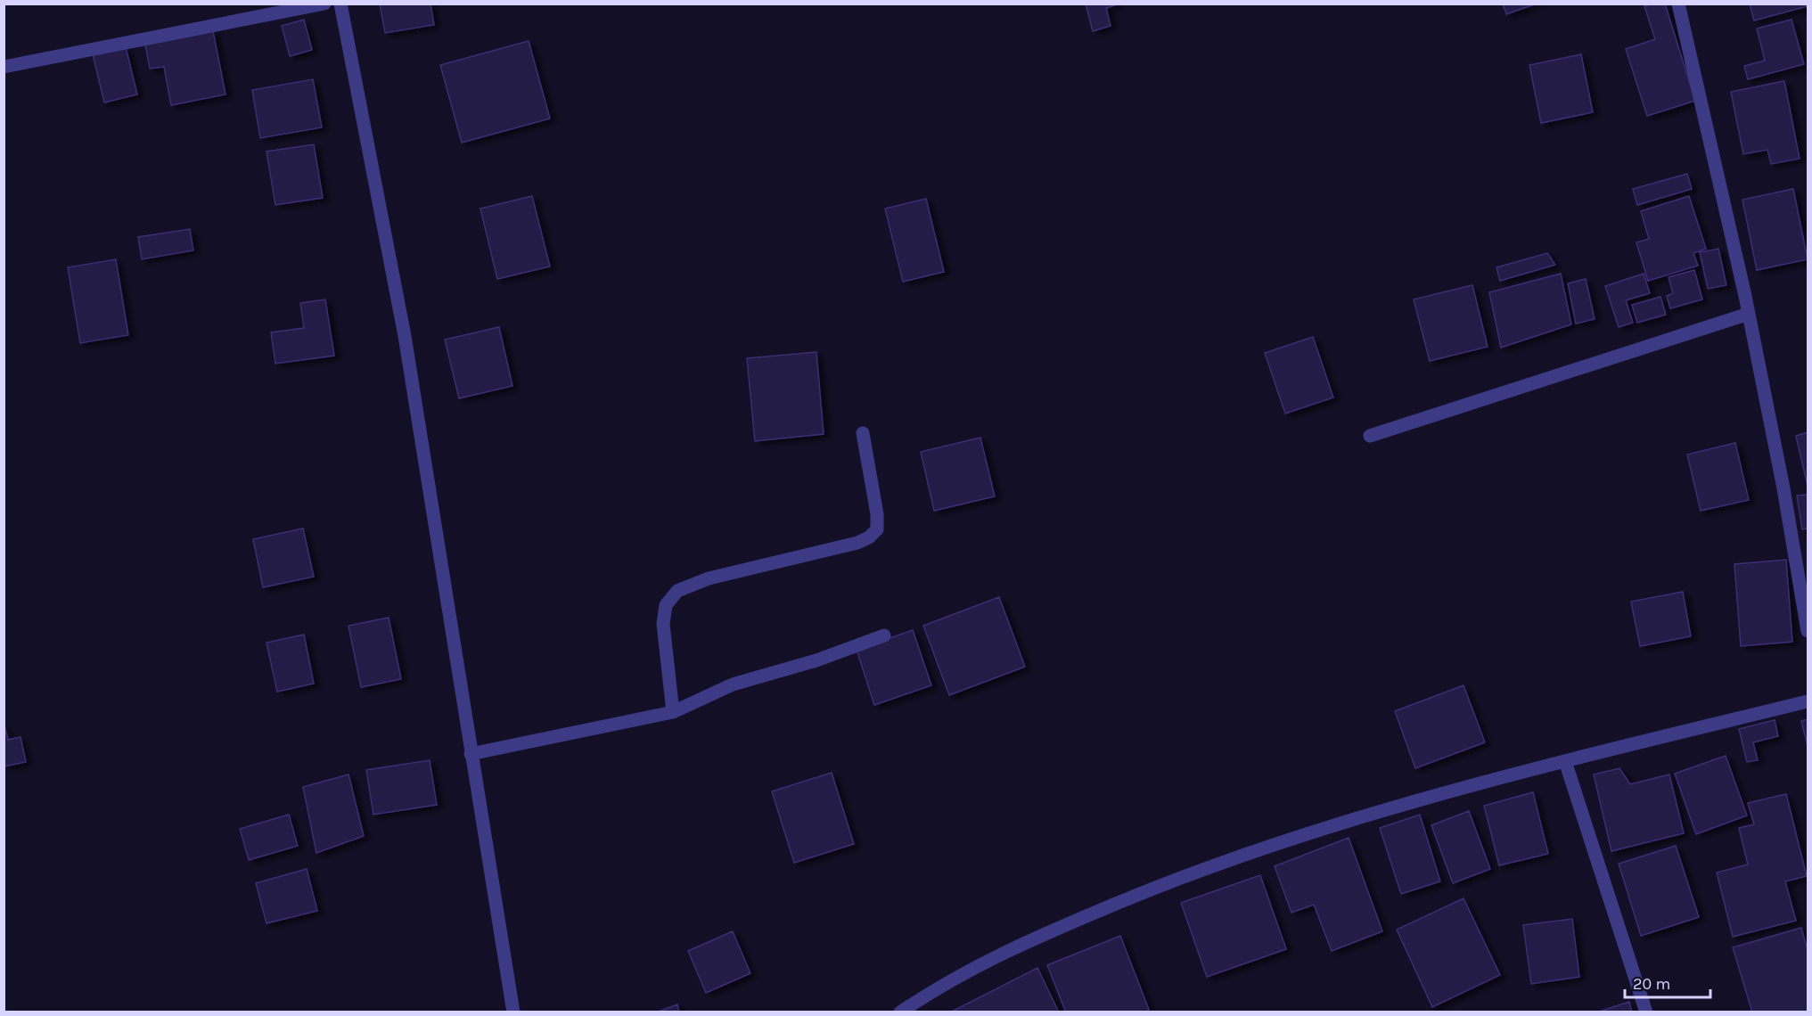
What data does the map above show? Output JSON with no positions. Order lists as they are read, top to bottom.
{
  "scale_bar": "20 m"
}
